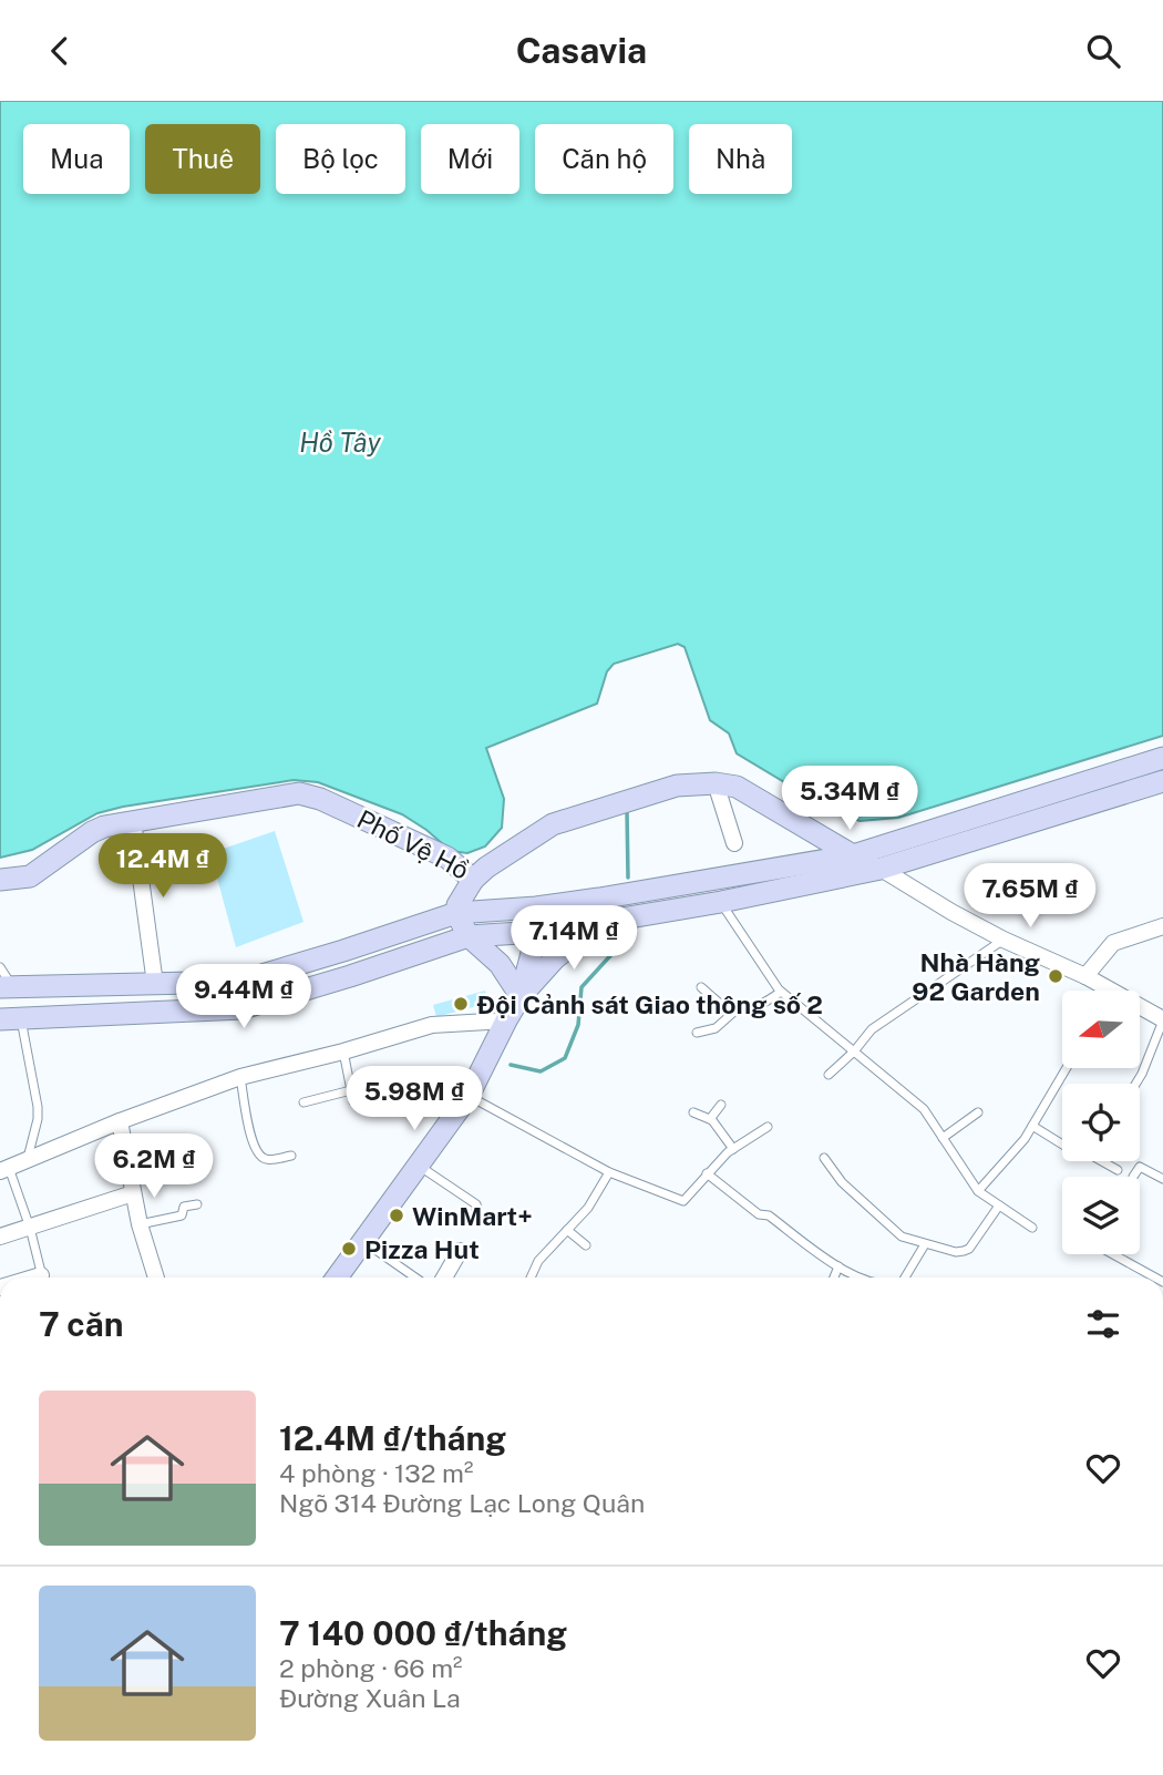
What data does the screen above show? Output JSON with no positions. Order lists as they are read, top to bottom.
{
  "streets": {
    "main road": ["Phố Vệ Hồ"]
  },
  "water": ["Hồ Tây"],
  "places": [
    "Nhà Hàng 92 Garden",
    "Đội Cảnh sát Giao thông số 2",
    "WinMart+",
    "Pizza Hut"
  ],
  "north": "left",
  "page": {
    "header": "Casavia",
    "chip": [
      "Mua",
      "Thuê",
      "Bộ lọc",
      "Mới",
      "Căn hộ",
      "Nhà"
    ],
    "price": [
      "5.34M ₫",
      "12.4M ₫",
      "7.65M ₫",
      "7.14M ₫",
      "9.44M ₫",
      "5.98M ₫",
      "6.2M ₫"
    ],
    "heading": "7 căn",
    "list": [
      {
        "name": "12.4M ₫/tháng",
        "note": "4 phòng · 132 m² · Ngõ 314 Đường Lạc Long Quân"
      },
      {
        "name": "7 140 000 ₫/tháng",
        "note": "2 phòng · 66 m² · Đường Xuân La"
      }
    ]
  }
}
